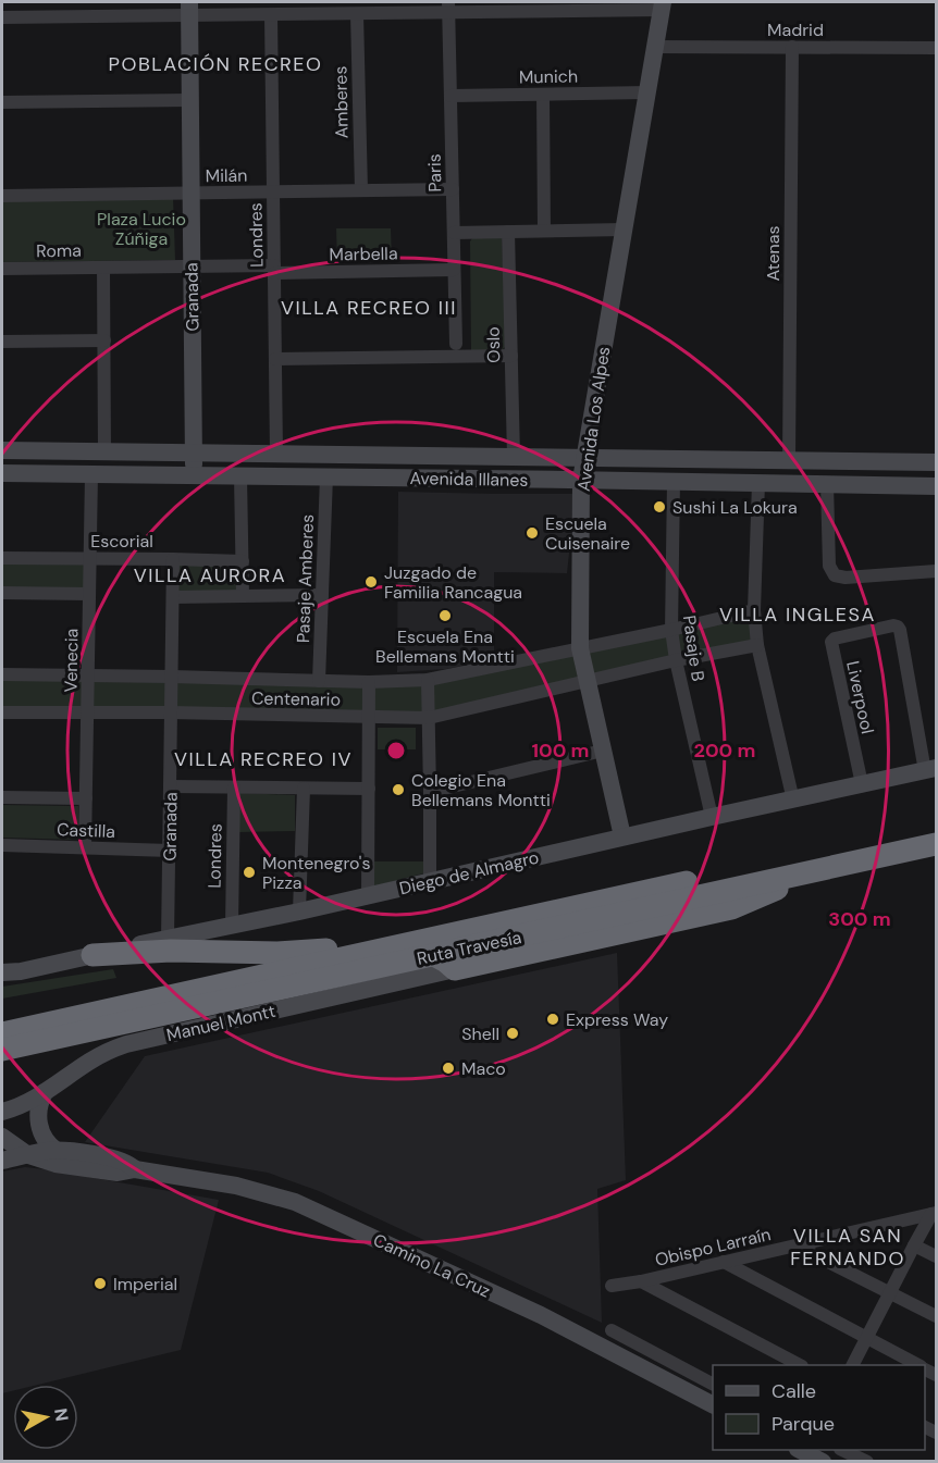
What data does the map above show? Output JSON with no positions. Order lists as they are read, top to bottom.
{
  "streets": {
    "highway": ["Ruta Travesía"],
    "main road": [
      "Granada",
      "Avenida Los Alpes",
      "Avenida Illanes",
      "Diego de Almagro",
      "Manuel Montt",
      "Camino La Cruz"
    ],
    "street": [
      "Madrid",
      "Munich",
      "Amberes",
      "Paris",
      "Milán",
      "Londres",
      "Roma",
      "Marbella",
      "Atenas",
      "Oslo",
      "Escorial",
      "Pasaje Amberes",
      "Pasaje B",
      "Venecia",
      "Liverpool",
      "Centenario",
      "Castilla",
      "Obispo Larraín"
    ]
  },
  "crossings": [
    ["Madrid", "Atenas"],
    ["Madrid", "Avenida Los Alpes"],
    ["Munich", "Paris"],
    ["Munich", "Avenida Los Alpes"],
    ["Amberes", "Milán"],
    ["Paris", "Milán"],
    ["Paris", "Marbella"],
    ["Milán", "Londres"],
    ["Milán", "Granada"],
    ["Londres", "Roma"],
    ["Londres", "Marbella"],
    ["Londres", "Avenida Illanes"],
    ["Londres", "Diego de Almagro"],
    ["Roma", "Marbella"],
    ["Roma", "Granada"],
    ["Atenas", "Avenida Illanes"],
    ["Granada", "Avenida Illanes"],
    ["Granada", "Escorial"],
    ["Granada", "Centenario"],
    ["Granada", "Castilla"],
    ["Granada", "Diego de Almagro"],
    ["Oslo", "Avenida Illanes"],
    ["Avenida Los Alpes", "Avenida Illanes"],
    ["Avenida Los Alpes", "Centenario"],
    ["Avenida Los Alpes", "Diego de Almagro"],
    ["Avenida Illanes", "Pasaje Amberes"],
    ["Avenida Illanes", "Pasaje B"],
    ["Avenida Illanes", "Venecia"],
    ["Escorial", "Venecia"],
    ["Pasaje Amberes", "Centenario"],
    ["Pasaje B", "Centenario"],
    ["Pasaje B", "Diego de Almagro"],
    ["Venecia", "Centenario"],
    ["Venecia", "Castilla"],
    ["Liverpool", "Diego de Almagro"]
  ],
  "districts": [
    "POBLACIÓN RECREO",
    "VILLA RECREO III",
    "VILLA AURORA",
    "VILLA INGLESA",
    "VILLA RECREO IV",
    "VILLA SAN FERNANDO"
  ],
  "parks": ["Plaza Lucio Zúñiga"],
  "places": [
    "Sushi La Lokura",
    "Escuela Cuisenaire",
    "Juzgado de Familia Rancagua",
    "Escuela Ena Bellemans Montti",
    "Colegio Ena Bellemans Montti",
    "Montenegro's Pizza",
    "Express Way",
    "Shell",
    "Maco",
    "Imperial"
  ],
  "legend": ["Calle", "Parque"],
  "north": "right",
  "rings": ["100 m", "200 m", "300 m"]
}
